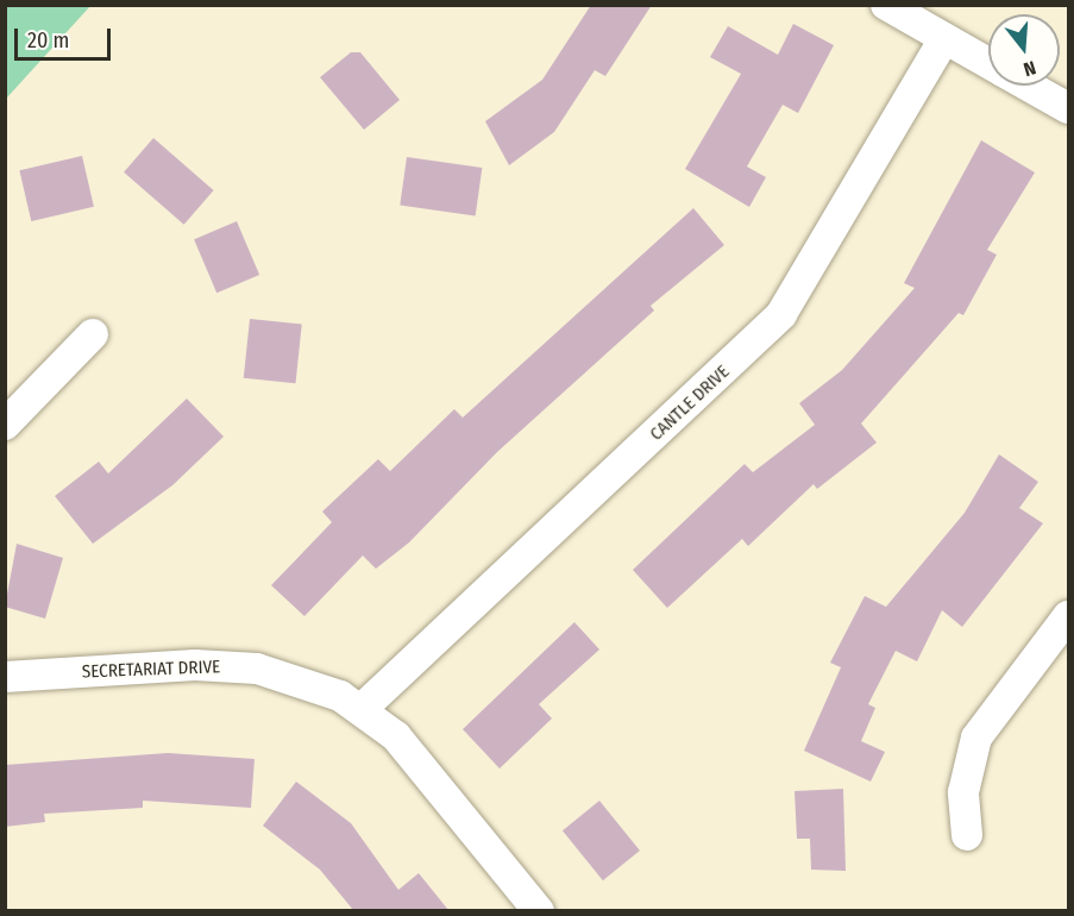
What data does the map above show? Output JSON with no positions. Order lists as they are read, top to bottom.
{
  "streets": {
    "street": ["CANTLE DRIVE", "SECRETARIAT DRIVE"]
  },
  "crossings": [
    ["CANTLE DRIVE", "SECRETARIAT DRIVE"]
  ],
  "scale_bar": "20 m",
  "north": "bottom"
}
